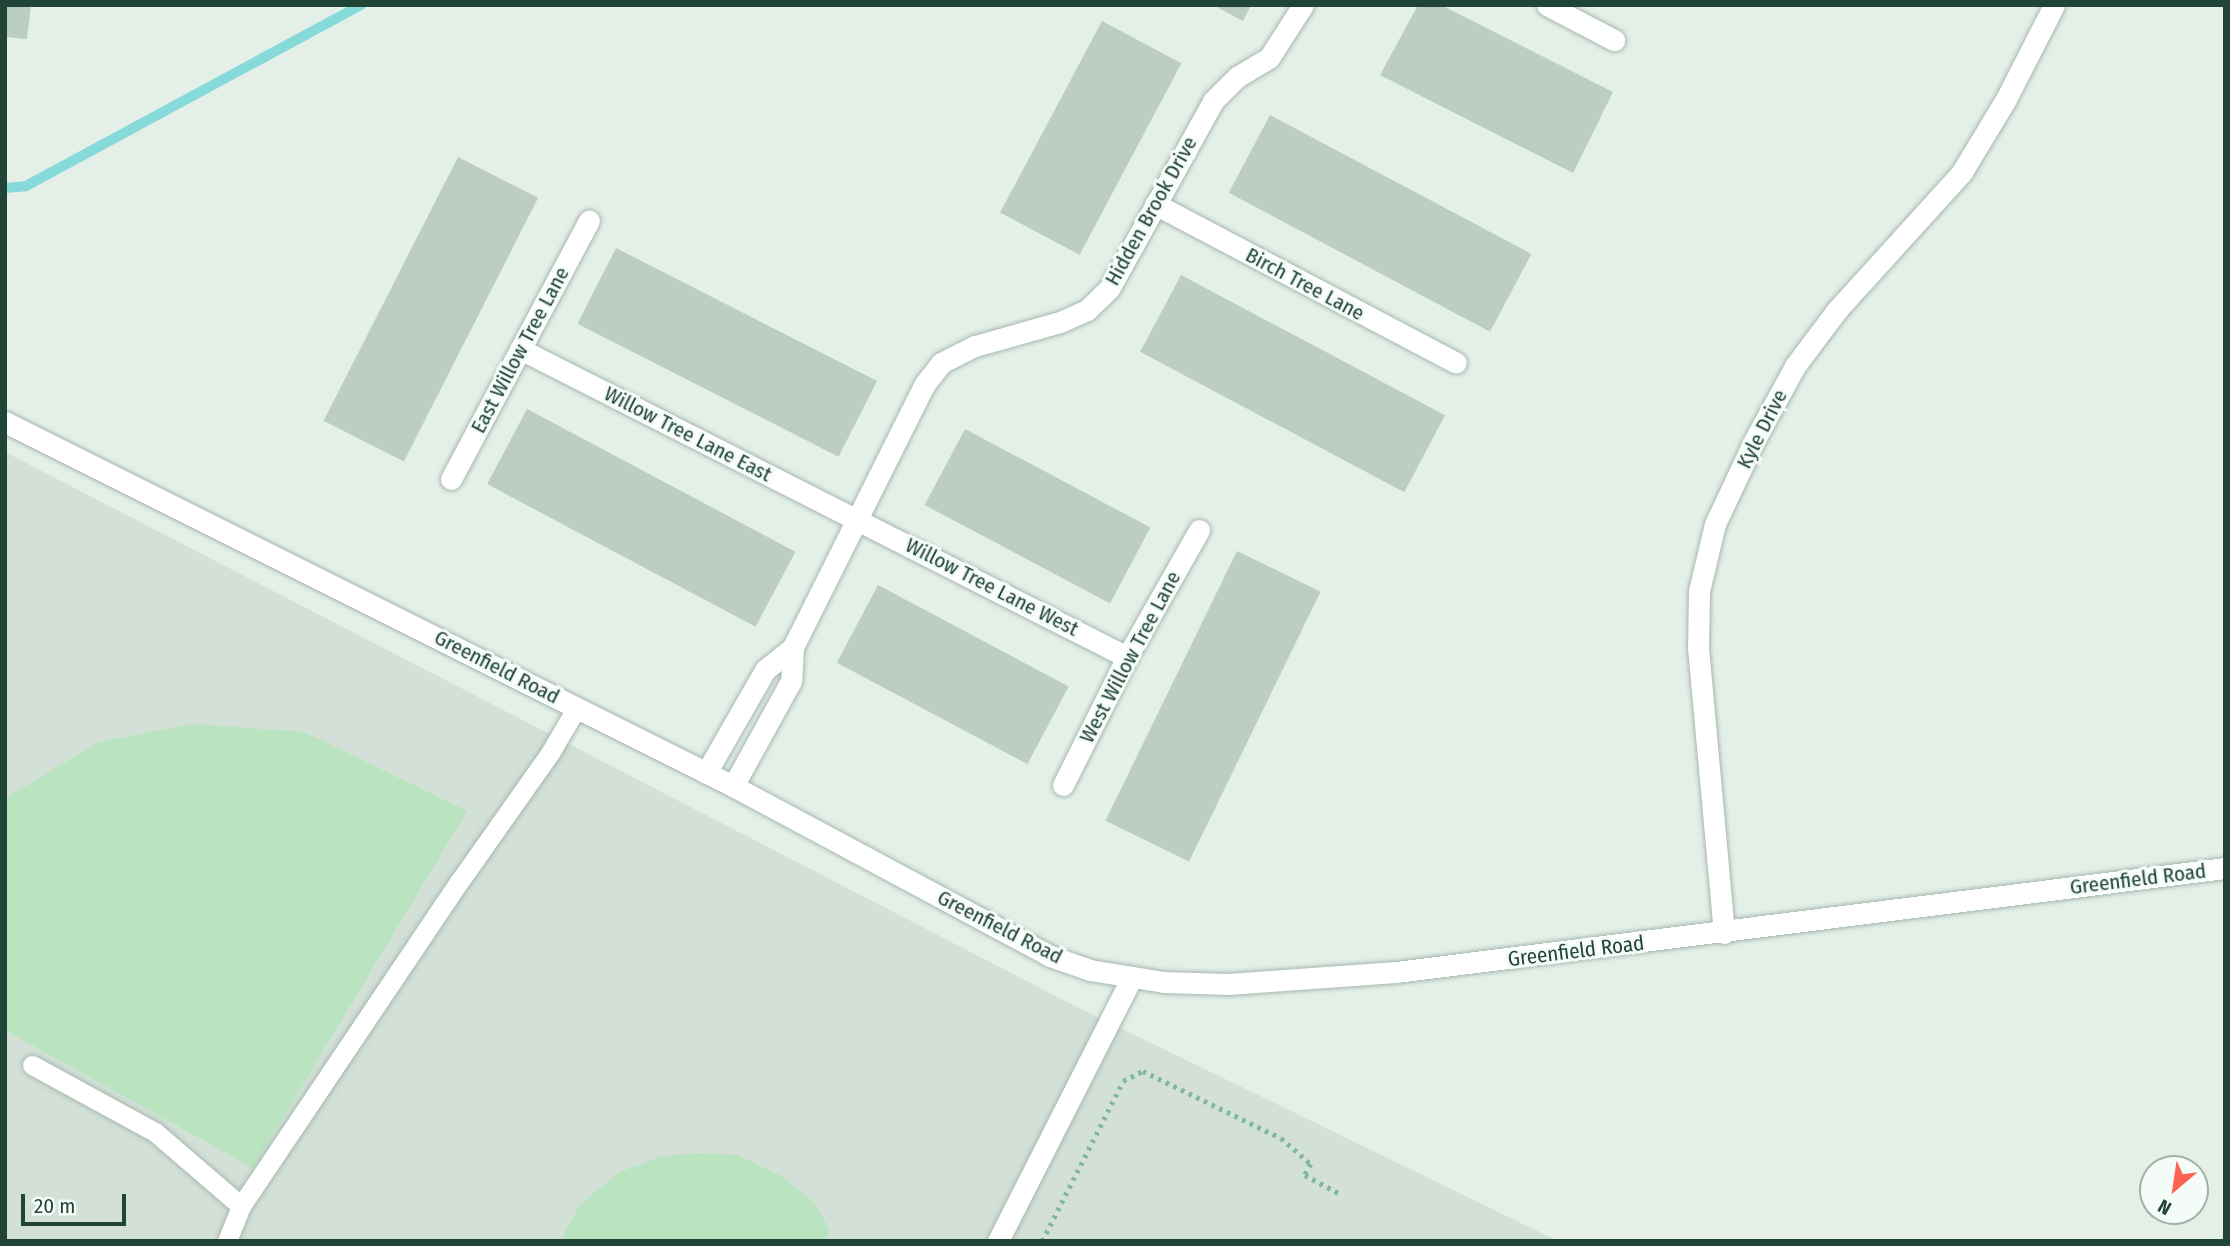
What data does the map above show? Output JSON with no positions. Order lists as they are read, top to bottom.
{
  "streets": {
    "street": [
      "Hidden Brook Drive",
      "Birch Tree Lane",
      "East Willow Tree Lane",
      "Kyle Drive",
      "Willow Tree Lane East",
      "Willow Tree Lane West",
      "West Willow Tree Lane",
      "Greenfield Road"
    ]
  },
  "crossings": [
    ["Hidden Brook Drive", "Birch Tree Lane"],
    ["Hidden Brook Drive", "Willow Tree Lane East"],
    ["Hidden Brook Drive", "Willow Tree Lane West"],
    ["Hidden Brook Drive", "Greenfield Road"],
    ["East Willow Tree Lane", "Willow Tree Lane East"],
    ["Kyle Drive", "Greenfield Road"],
    ["Willow Tree Lane East", "Willow Tree Lane West"],
    ["Willow Tree Lane West", "West Willow Tree Lane"]
  ],
  "scale_bar": "20 m",
  "north": "bottom left"
}
